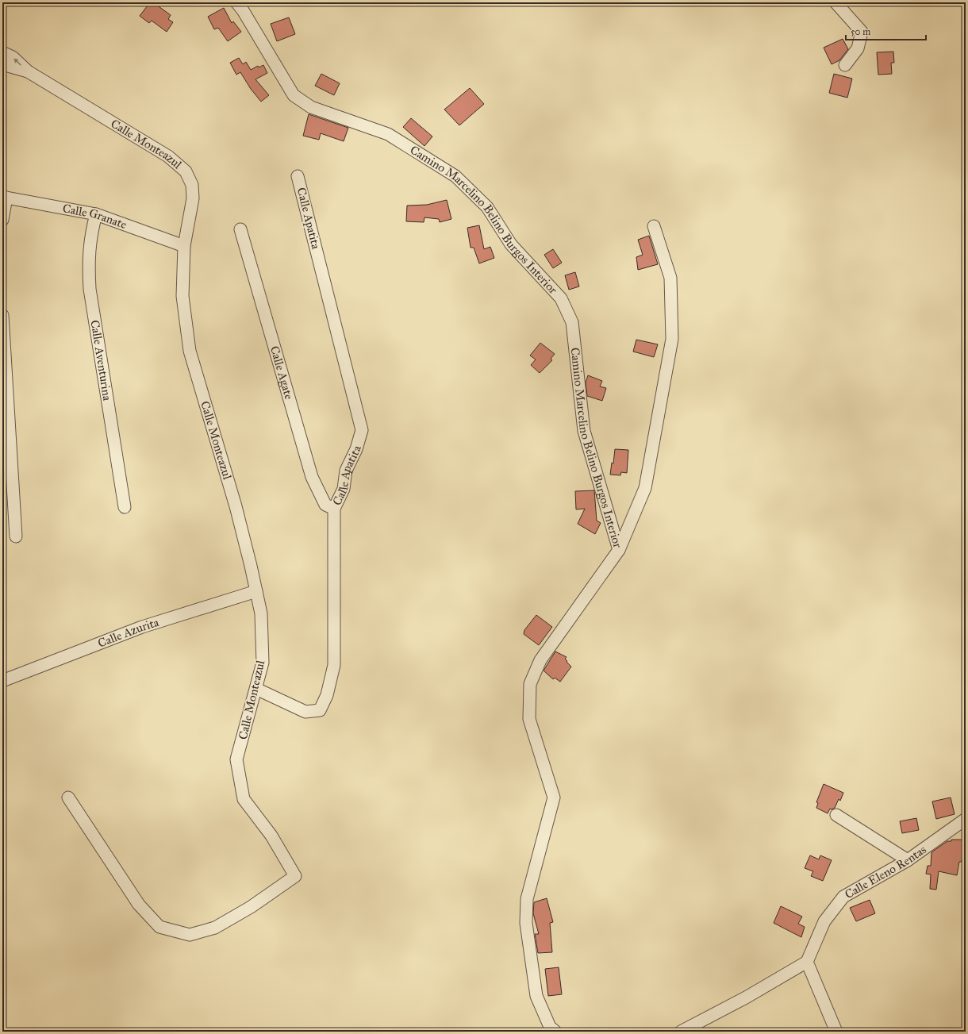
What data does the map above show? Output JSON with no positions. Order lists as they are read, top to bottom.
{
  "streets": {
    "street": [
      "Calle Monteazul",
      "Calle Granate",
      "Calle Apatita",
      "Camino Marcelino Belino Burgos Interior",
      "Calle Aventurina",
      "Calle Agate",
      "Calle Azurita",
      "Calle Eleno Rentas"
    ]
  },
  "crossings": [
    ["Calle Monteazul", "Calle Granate"],
    ["Calle Monteazul", "Calle Apatita"],
    ["Calle Monteazul", "Calle Azurita"],
    ["Calle Granate", "Calle Aventurina"],
    ["Calle Apatita", "Calle Agate"]
  ],
  "scale_bar": "50 m"
}
